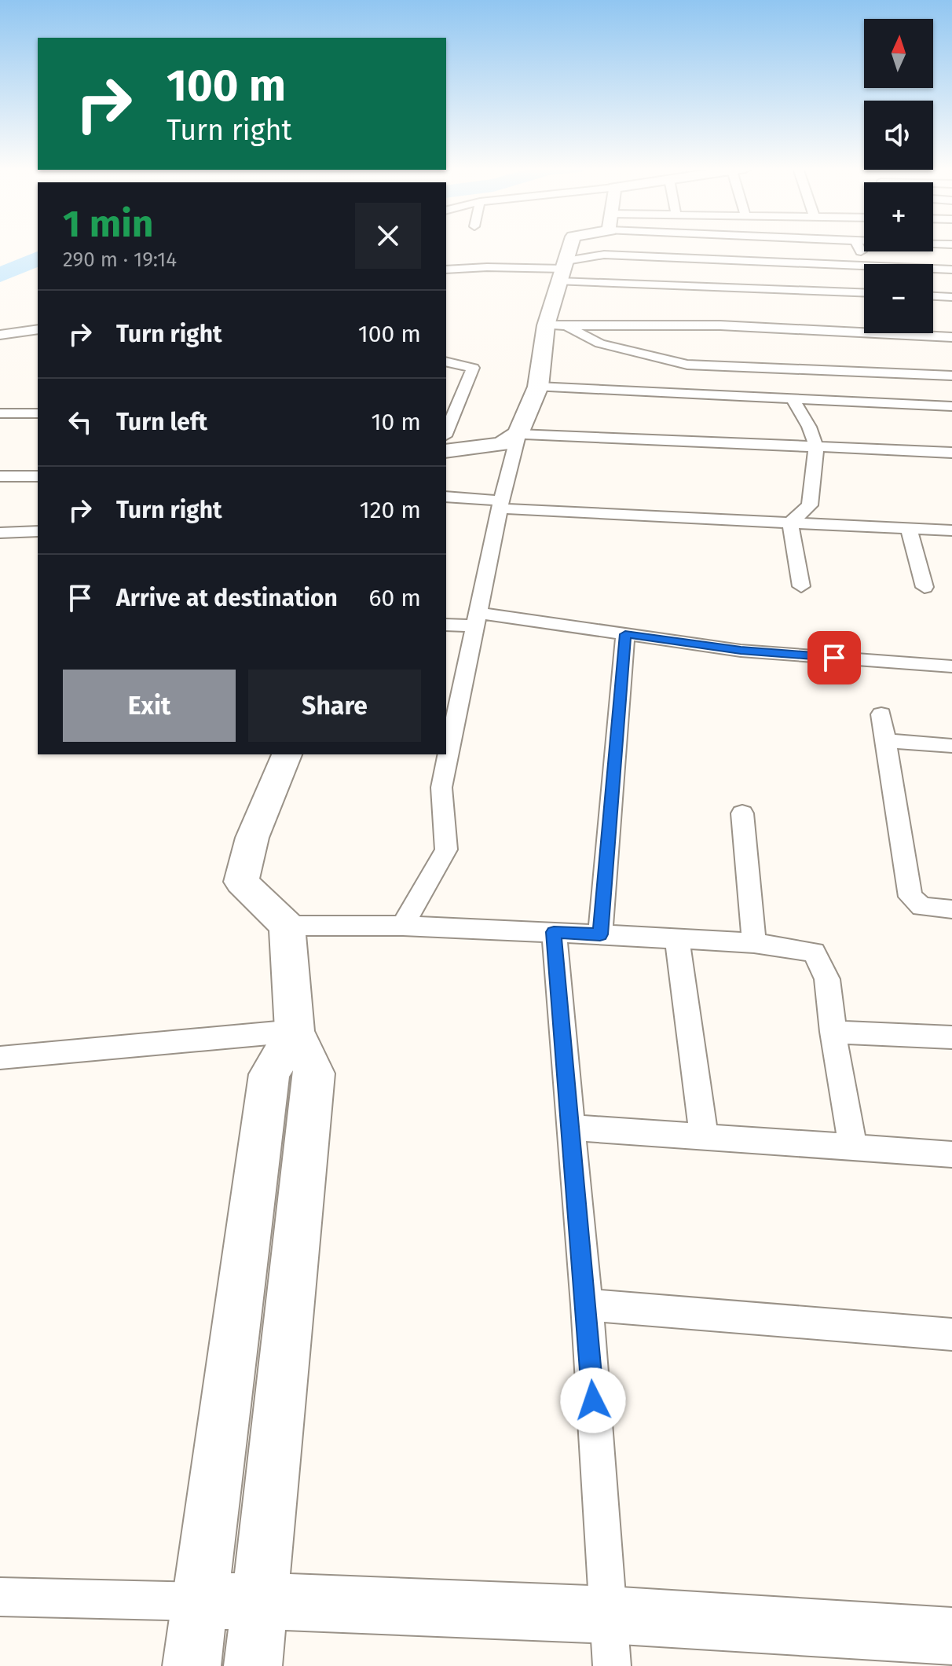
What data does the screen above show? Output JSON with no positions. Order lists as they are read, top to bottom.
{
  "north": "top",
  "page": {
    "map_buttons": ["+", "−"],
    "turn": ["100 m", "Turn right"],
    "heading": ["1 min", "290 m · 19:14"],
    "list": [
      {
        "name": "Turn right",
        "value": "100 m"
      },
      {
        "name": "Turn left",
        "value": "10 m"
      },
      {
        "name": "Turn right",
        "value": "120 m"
      },
      {
        "name": "Arrive at destination",
        "value": "60 m"
      }
    ],
    "buttons": ["Exit", "Share"]
  }
}
